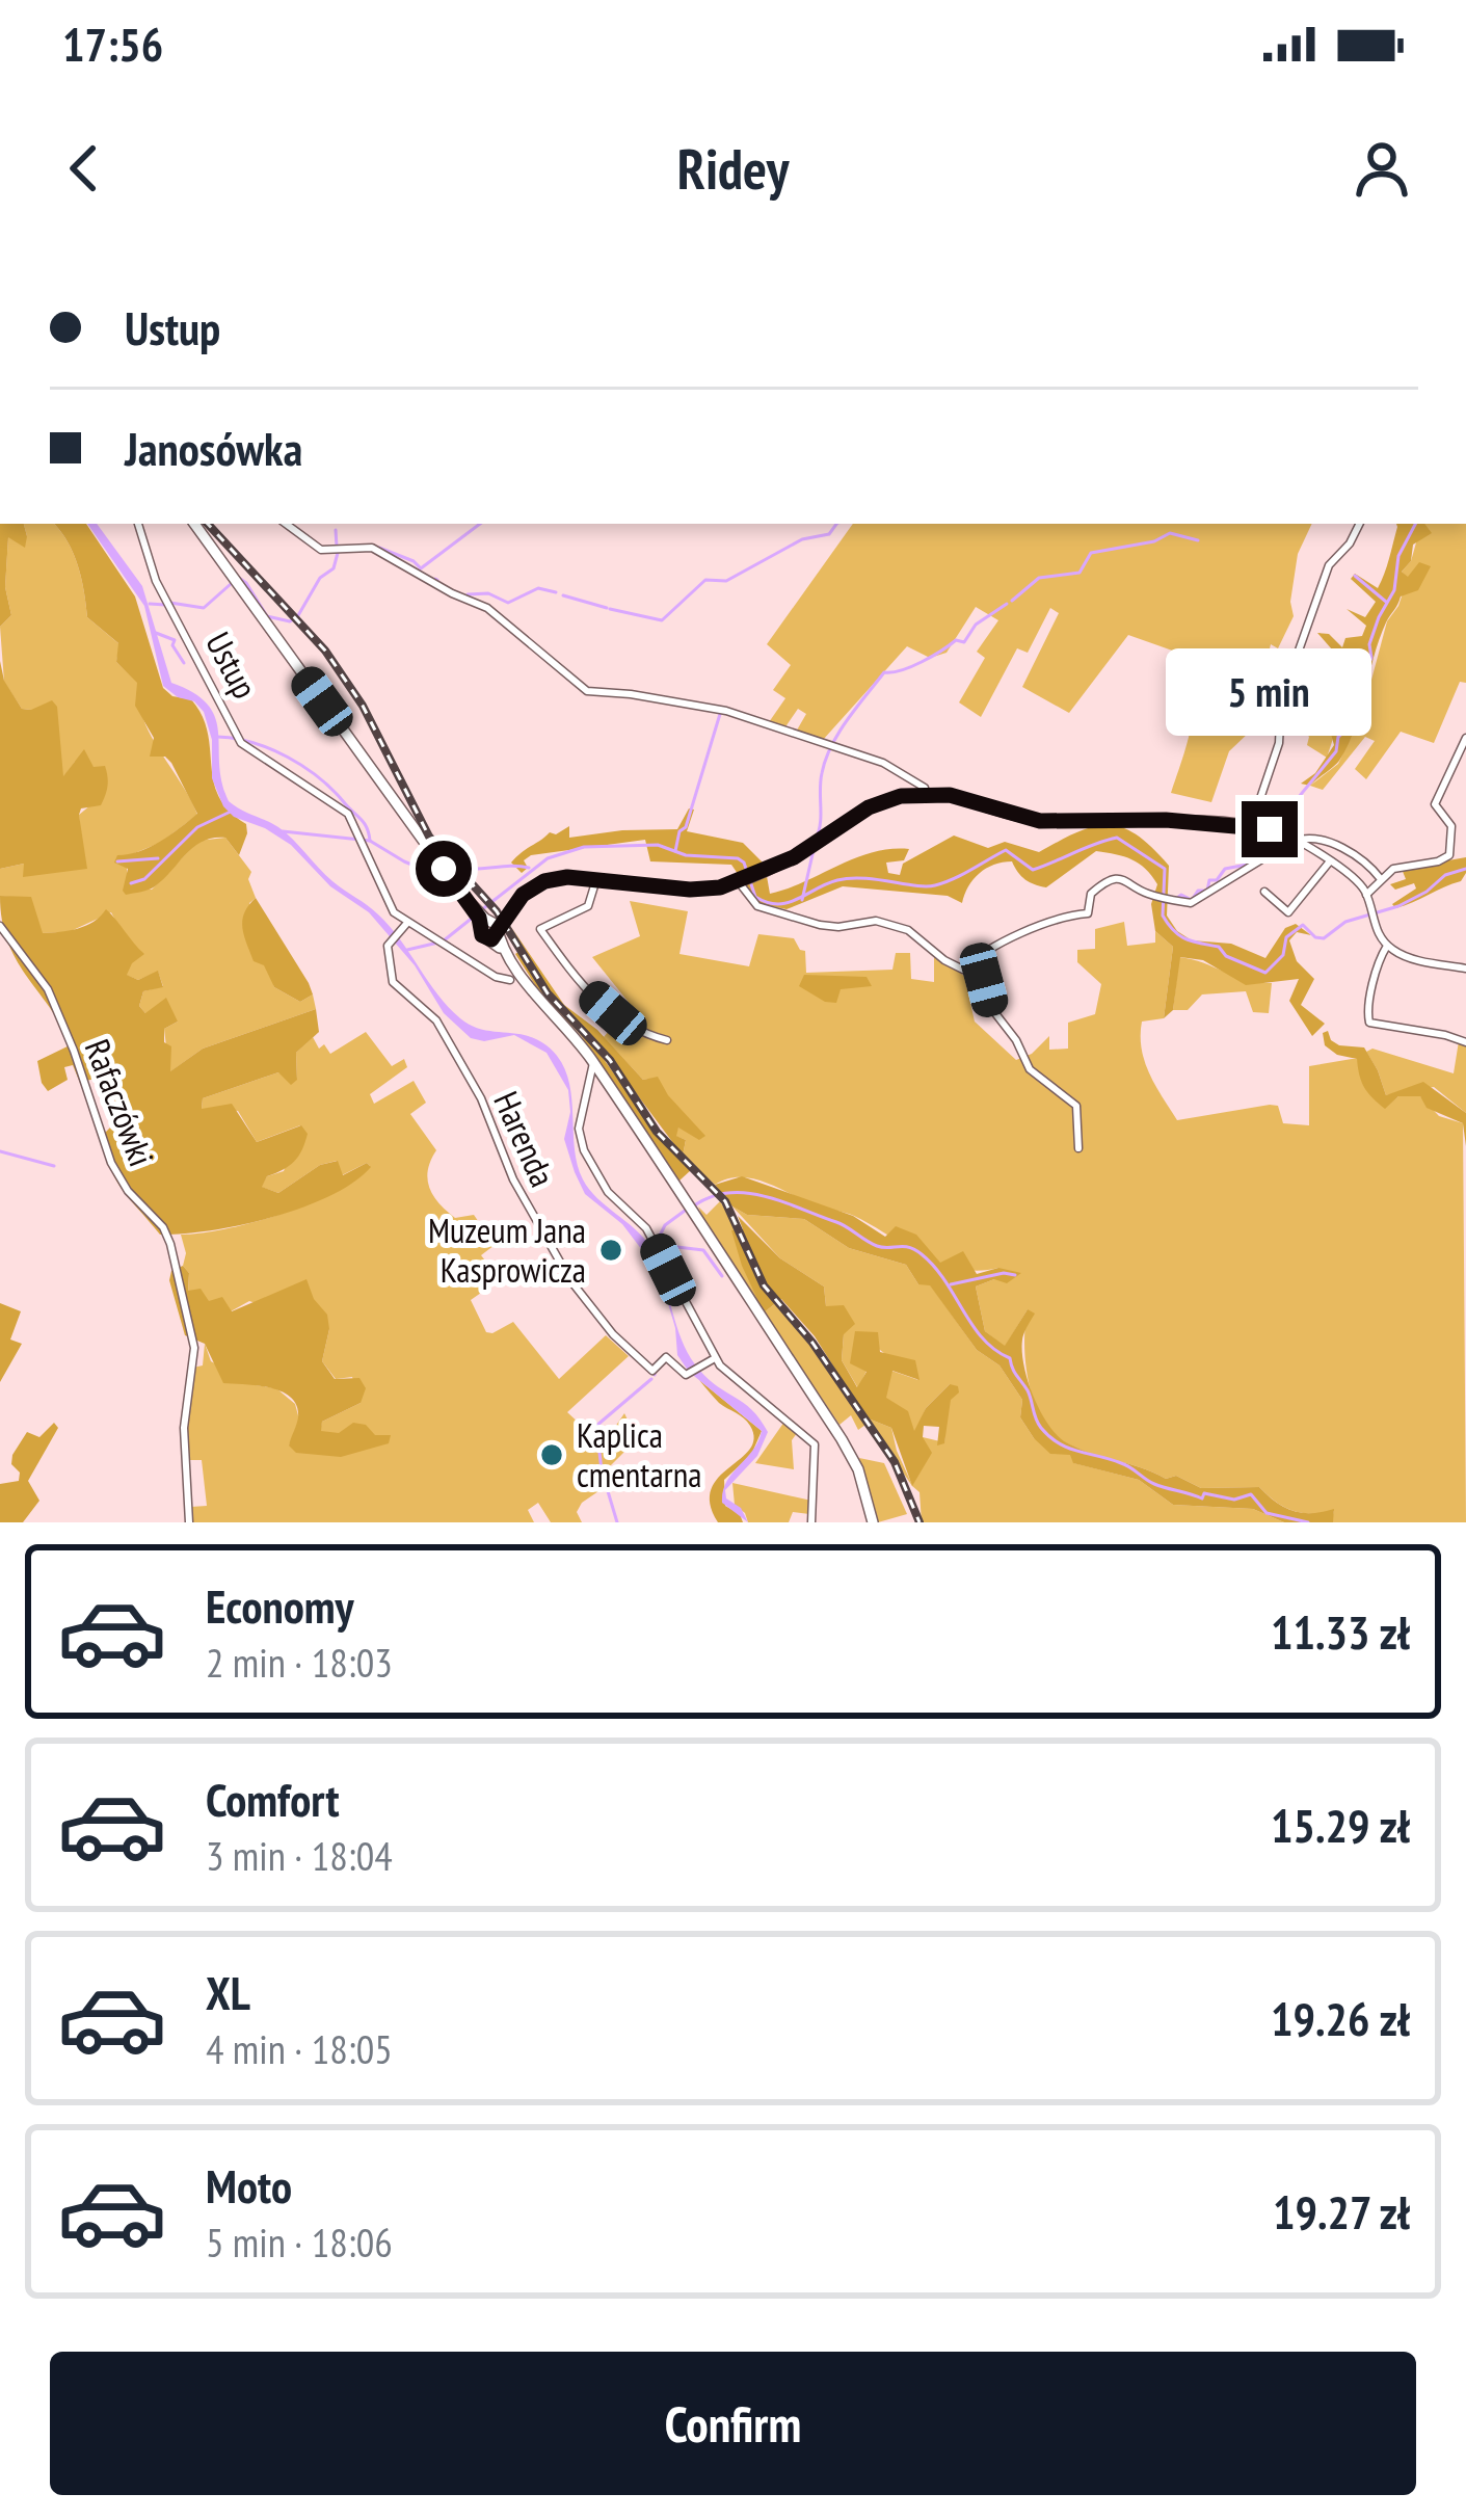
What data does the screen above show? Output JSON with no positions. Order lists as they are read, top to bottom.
{
  "streets": {
    "main road": ["Ustup"],
    "street": ["Rafaczówki", "Harenda"]
  },
  "crossings": [
    ["Ustup", "Harenda"]
  ],
  "places": ["Muzeum Jana Kasprowicza", "Kaplica cmentarna"],
  "page": {
    "status": "17:56",
    "header": "Ridey",
    "banner": ["Ustup", "Janosówka"],
    "bubble": "5 min",
    "list": [
      {
        "name": "Economy",
        "note": "2 min · 18:03",
        "value": "11.33 zł"
      },
      {
        "name": "Comfort",
        "note": "3 min · 18:04",
        "value": "15.29 zł"
      },
      {
        "name": "XL",
        "note": "4 min · 18:05",
        "value": "19.26 zł"
      },
      {
        "name": "Moto",
        "note": "5 min · 18:06",
        "value": "19.27 zł"
      }
    ],
    "buttons": "Confirm"
  }
}
